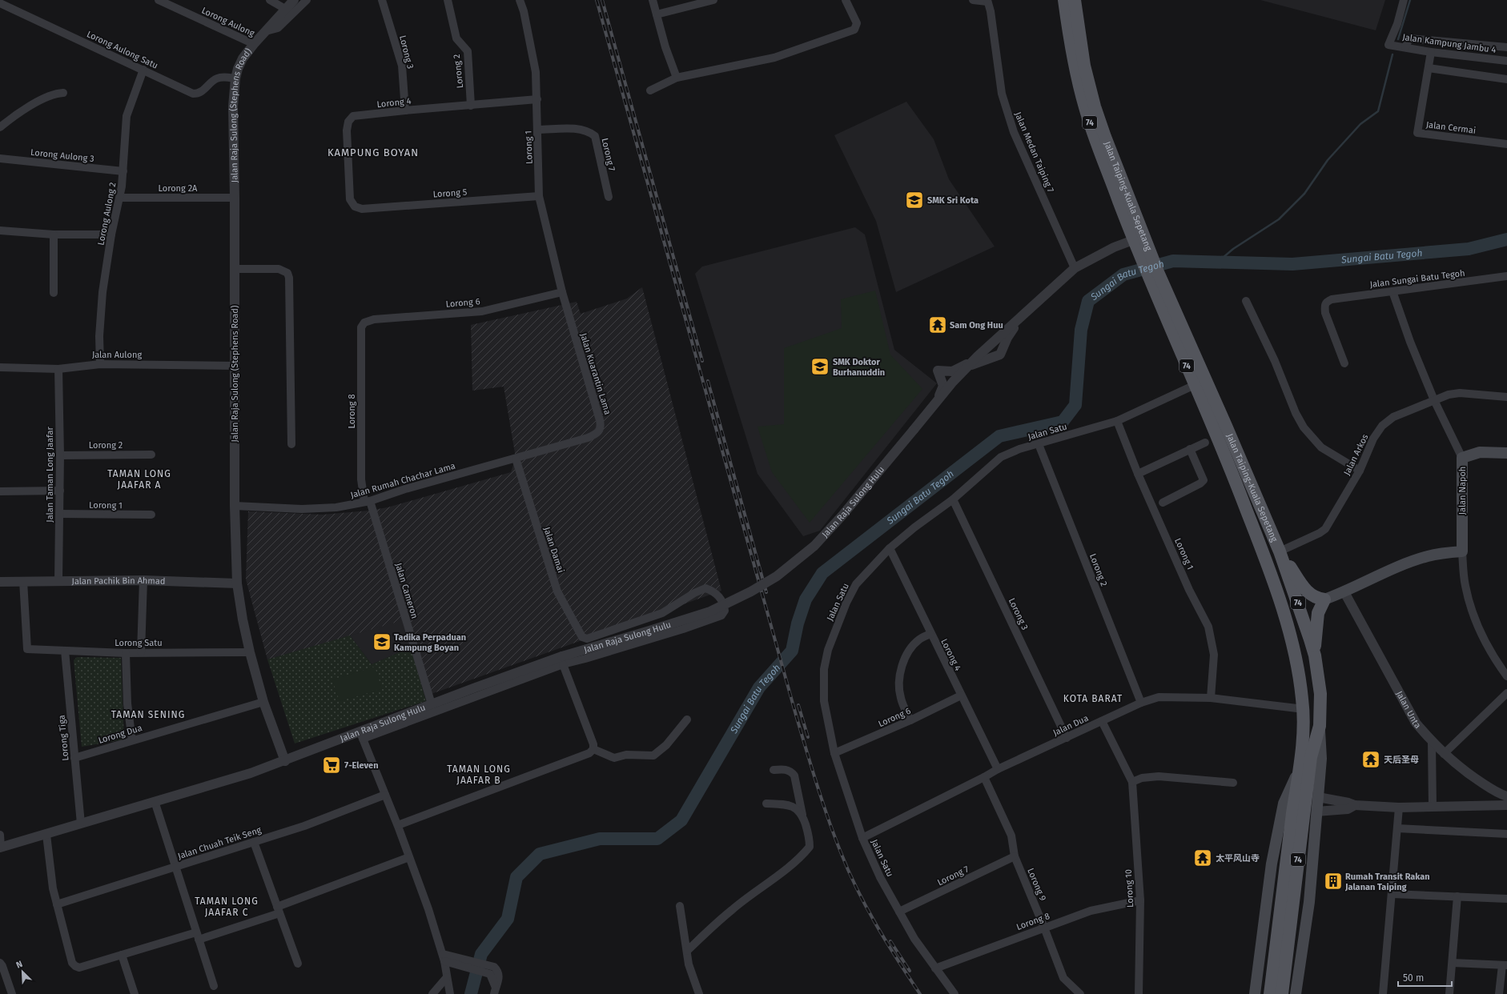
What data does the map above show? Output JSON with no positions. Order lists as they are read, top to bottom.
{
  "streets": {
    "main road": ["74", "Jalan Taiping-Kuala Sepetang", "Jalan Napoh"],
    "street": [
      "Lorong Aulong",
      "Jalan Kampung Jambu 4",
      "Lorong Aulong Satu",
      "Lorong 3",
      "Lorong 2",
      "Lorong 4",
      "Jalan Raja Sulong (Stephens Road)",
      "Jalan Cermai",
      "Lorong 1",
      "Jalan Medan Taiping 7",
      "Lorong 7",
      "Lorong Aulong 3",
      "Lorong 2A",
      "Lorong 5",
      "Lorong Aulong 2",
      "Jalan Sungai Batu Tegoh",
      "Lorong 6",
      "Jalan Aulong",
      "Jalan Kuarantin Lama",
      "Lorong 8",
      "Jalan Satu",
      "Jalan Arkos",
      "Jalan Taman Long Jaafar",
      "Jalan Rumah Chachar Lama",
      "Jalan Raja Sulong Hulu",
      "Jalan Damai",
      "Jalan Pachik Bin Ahmad",
      "Jalan Cameron",
      "Lorong Satu",
      "Jalan Unta",
      "Jalan Dua",
      "Lorong Dua",
      "Lorong Tiga",
      "Jalan Chuah Teik Seng",
      "Lorong 9",
      "Lorong 10"
    ]
  },
  "crossings": [
    ["Lorong Aulong", "Jalan Raja Sulong (Stephens Road)"],
    ["Jalan Kampung Jambu 4", "Jalan Cermai"],
    ["Lorong Aulong Satu", "Jalan Raja Sulong (Stephens Road)"],
    ["Lorong Aulong Satu", "Lorong Aulong 2"],
    ["Lorong 3", "Lorong 4"],
    ["Lorong 3", "Jalan Satu"],
    ["Lorong 3", "Jalan Dua"],
    ["Lorong 2", "Lorong 4"],
    ["Lorong 2", "Jalan Satu"],
    ["Lorong 2", "Jalan Taman Long Jaafar"],
    ["Lorong 2", "Jalan Dua"],
    ["Lorong 4", "Lorong 1"],
    ["Lorong 4", "Lorong 5"],
    ["Lorong 4", "Lorong 6"],
    ["Lorong 4", "Jalan Satu"],
    ["Lorong 4", "Jalan Dua"],
    ["Jalan Raja Sulong (Stephens Road)", "Lorong 2A"],
    ["Jalan Raja Sulong (Stephens Road)", "Jalan Aulong"],
    ["Jalan Raja Sulong (Stephens Road)", "Jalan Rumah Chachar Lama"],
    ["Jalan Raja Sulong (Stephens Road)", "Jalan Raja Sulong Hulu"],
    ["Jalan Raja Sulong (Stephens Road)", "Jalan Pachik Bin Ahmad"],
    ["Jalan Raja Sulong (Stephens Road)", "Lorong Satu"],
    ["Jalan Raja Sulong (Stephens Road)", "Lorong Dua"],
    ["Lorong 1", "Lorong 7"],
    ["Lorong 1", "Lorong 5"],
    ["Lorong 1", "Lorong 6"],
    ["Lorong 1", "Jalan Kuarantin Lama"],
    ["Lorong 1", "Jalan Satu"],
    ["Lorong 1", "Jalan Taman Long Jaafar"],
    ["Lorong 1", "Jalan Dua"],
    ["Lorong 7", "Jalan Satu"],
    ["Lorong 7", "Lorong 9"],
    ["Lorong Aulong 3", "Lorong Aulong 2"],
    ["Lorong 2A", "Lorong Aulong 2"],
    ["Jalan Taiping-Kuala Sepetang", "Jalan Satu"],
    ["Jalan Taiping-Kuala Sepetang", "Jalan Arkos"],
    ["Jalan Taiping-Kuala Sepetang", "Jalan Dua"],
    ["Lorong Aulong 2", "Jalan Aulong"],
    ["Jalan Sungai Batu Tegoh", "Jalan Napoh"],
    ["Lorong 6", "Jalan Kuarantin Lama"],
    ["Lorong 6", "Lorong 8"],
    ["Lorong 6", "Jalan Satu"],
    ["Jalan Aulong", "Jalan Taman Long Jaafar"],
    ["Jalan Kuarantin Lama", "Jalan Rumah Chachar Lama"],
    ["Jalan Kuarantin Lama", "Jalan Damai"],
    ["Lorong 8", "Jalan Satu"],
    ["Lorong 8", "Jalan Rumah Chachar Lama"],
    ["Lorong 8", "Jalan Cameron"],
    ["Lorong 8", "Lorong 9"],
    ["Lorong 8", "Lorong 10"],
    ["Jalan Satu", "Jalan Dua"],
    ["Jalan Arkos", "Jalan Napoh"],
    ["Jalan Taman Long Jaafar", "Jalan Pachik Bin Ahmad"],
    ["Jalan Rumah Chachar Lama", "Jalan Damai"],
    ["Jalan Rumah Chachar Lama", "Jalan Cameron"],
    ["Jalan Raja Sulong Hulu", "Jalan Damai"],
    ["Jalan Raja Sulong Hulu", "Jalan Cameron"],
    ["Jalan Raja Sulong Hulu", "Lorong Tiga"],
    ["Jalan Pachik Bin Ahmad", "Lorong Satu"],
    ["Lorong Satu", "Lorong Tiga"],
    ["Jalan Dua", "Lorong 9"],
    ["Jalan Dua", "Lorong 10"],
    ["Lorong Dua", "Lorong Tiga"]
  ],
  "districts": [
    "KAMPUNG BOYAN",
    "TAMAN LONG JAAFAR A",
    "KOTA BARAT",
    "TAMAN SENING",
    "TAMAN LONG JAAFAR B",
    "TAMAN LONG JAAFAR C"
  ],
  "water": ["Sungai Batu Tegoh"],
  "places": {
    "school or university": ["SMK Sri Kota", "SMK Doktor Burhanuddin", "Tadika Perpaduan Kampung Boyan"],
    "temple": ["Sam Ong Huu", "天后圣母", "太平风山寺"],
    "supermarket": ["7-Eleven"],
    "building": ["Rumah Transit Rakan Jalanan Taiping"]
  },
  "scale_bar": "50 m",
  "north": "top left"
}
